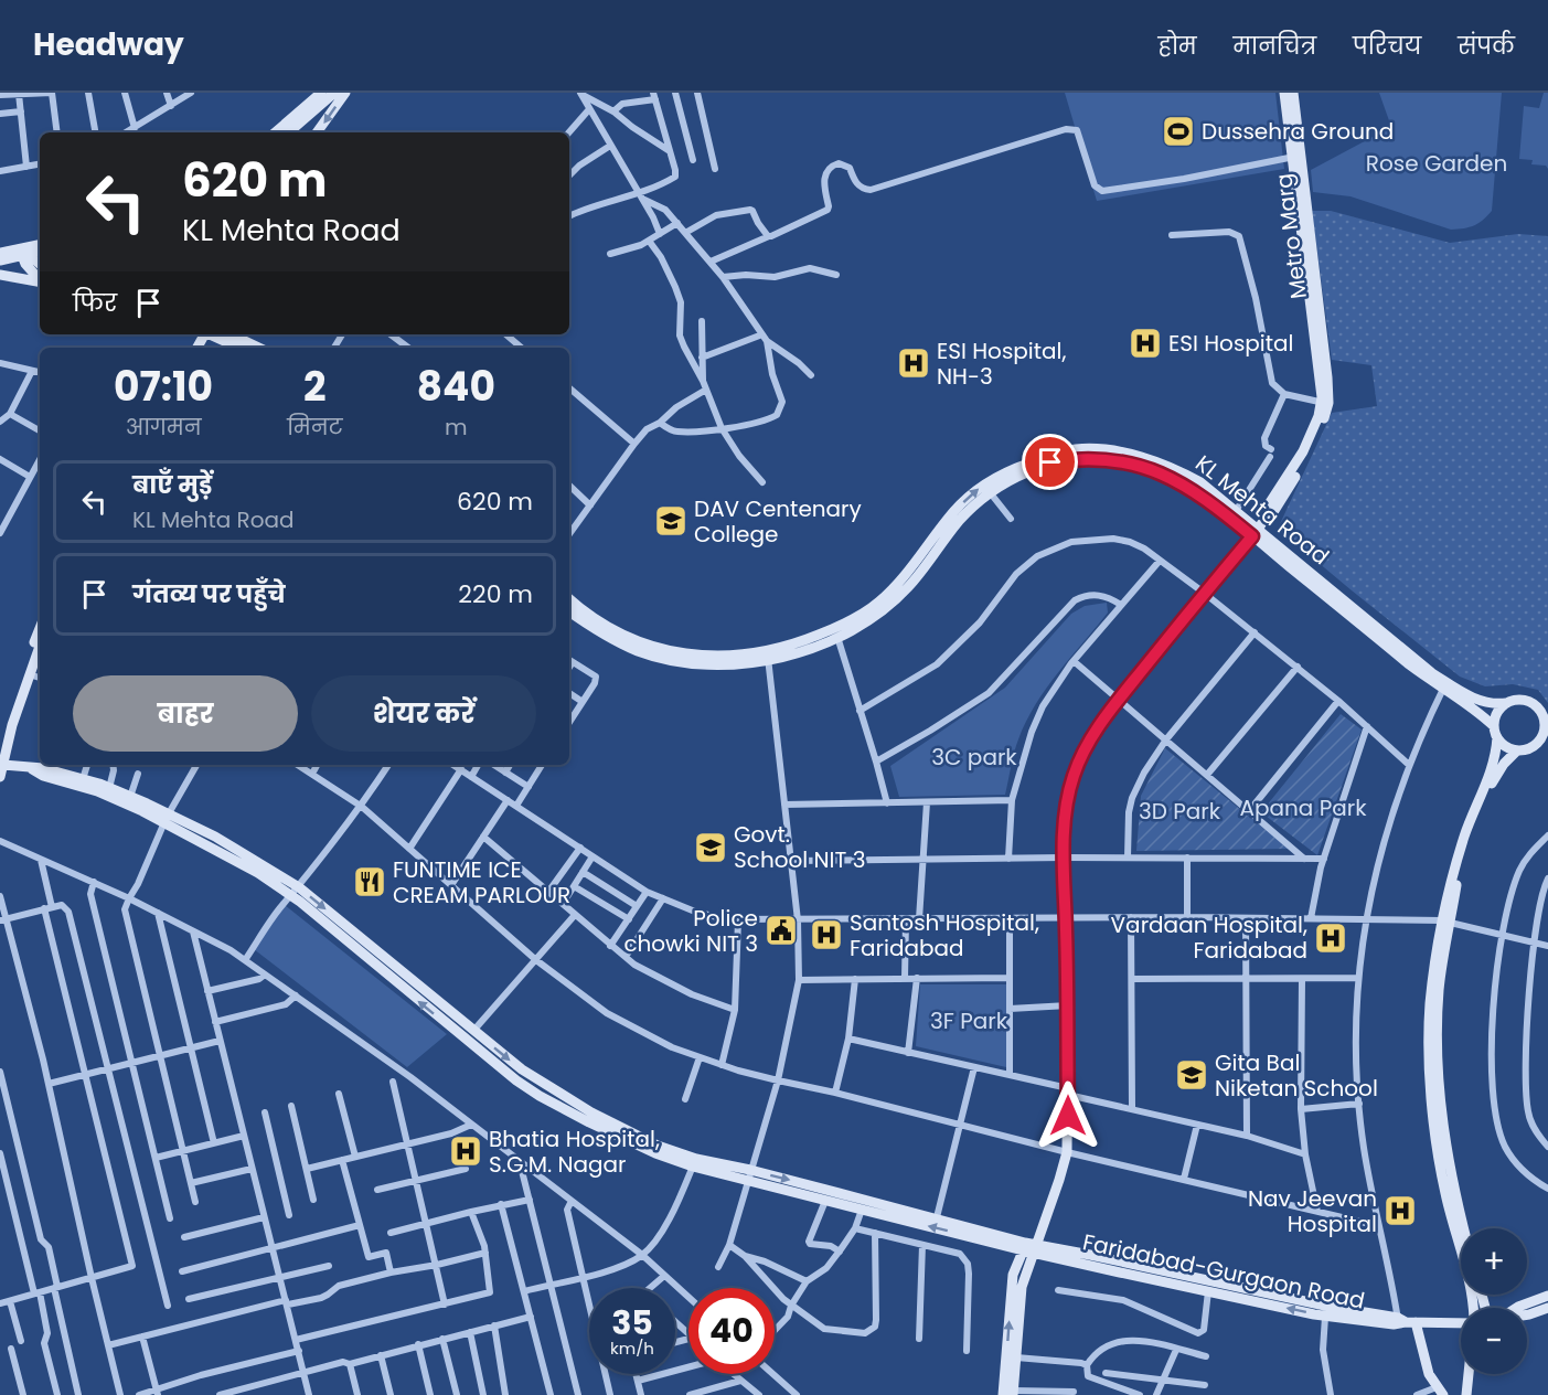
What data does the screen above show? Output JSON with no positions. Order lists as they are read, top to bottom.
{
  "streets": {
    "street": ["Metro Marg", "KL Mehta Road", "Faridabad-Gurgaon Road"]
  },
  "crossings": [
    ["Metro Marg", "KL Mehta Road"],
    ["Metro Marg", "Faridabad-Gurgaon Road"]
  ],
  "parks": [
    "Rose Garden",
    "3C park",
    "Apana Park",
    "3D Park",
    "3F Park"
  ],
  "places": {
    "sports": ["Dussehra Ground"],
    "hospital": [
      "ESI Hospital",
      "ESI Hospital, NH-3",
      "Santosh Hospital, Faridabad",
      "Vardaan Hospital, Faridabad",
      "Bhatia Hospital, S.G.M. Nagar",
      "Nav Jeevan Hospital"
    ],
    "school or university": ["DAV Centenary College", "Govt. School NIT 3", "Gita Bal Niketan School"],
    "restaurant": ["FUNTIME ICE CREAM PARLOUR"],
    "public building": ["Police chowki NIT 3"]
  },
  "page": {
    "header": "Headway",
    "nav": [
      "होम",
      "मानचित्र",
      "परिचय",
      "संपर्क"
    ],
    "turn": ["620 m", "KL Mehta Road"],
    "then": "फिर",
    "eta": [
      "07:10",
      "आगमन",
      "2",
      "मिनट",
      "840",
      "m"
    ],
    "list": [
      {
        "name": "बाएँ मुड़ें",
        "note": "KL Mehta Road",
        "value": "620 m"
      },
      {
        "name": "गंतव्य पर पहुँचे",
        "value": "220 m"
      }
    ],
    "buttons": ["बाहर", "शेयर करें"],
    "map_buttons": ["+", "−"],
    "speed": "35 km/h",
    "limit": "40"
  }
}
